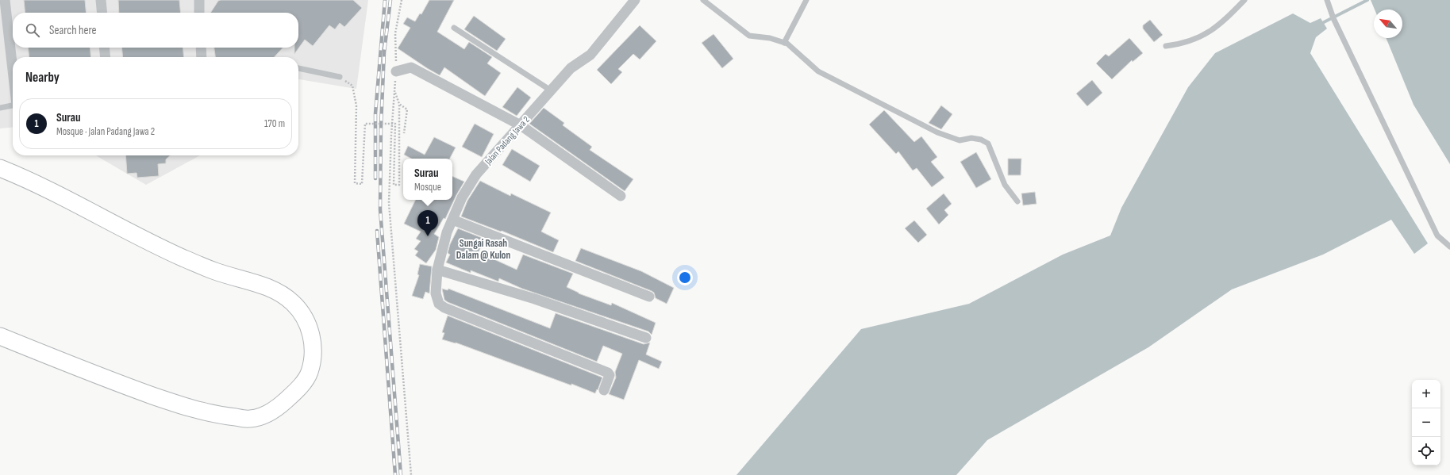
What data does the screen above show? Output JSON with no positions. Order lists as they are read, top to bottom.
{
  "streets": {
    "street": ["Jalan Padang Jawa 2"]
  },
  "districts": ["Sungai Rasah Dalam @ Kulon"],
  "north": "top left",
  "page": {
    "search": "Search here",
    "heading": "Nearby",
    "list": [
      {
        "mark": "1",
        "name": "Surau",
        "note": "Mosque · Jalan Padang Jawa 2",
        "value": "170 m"
      }
    ],
    "popup": ["Surau", "Mosque"],
    "pins": "1",
    "map_buttons": ["+", "−"]
  }
}
